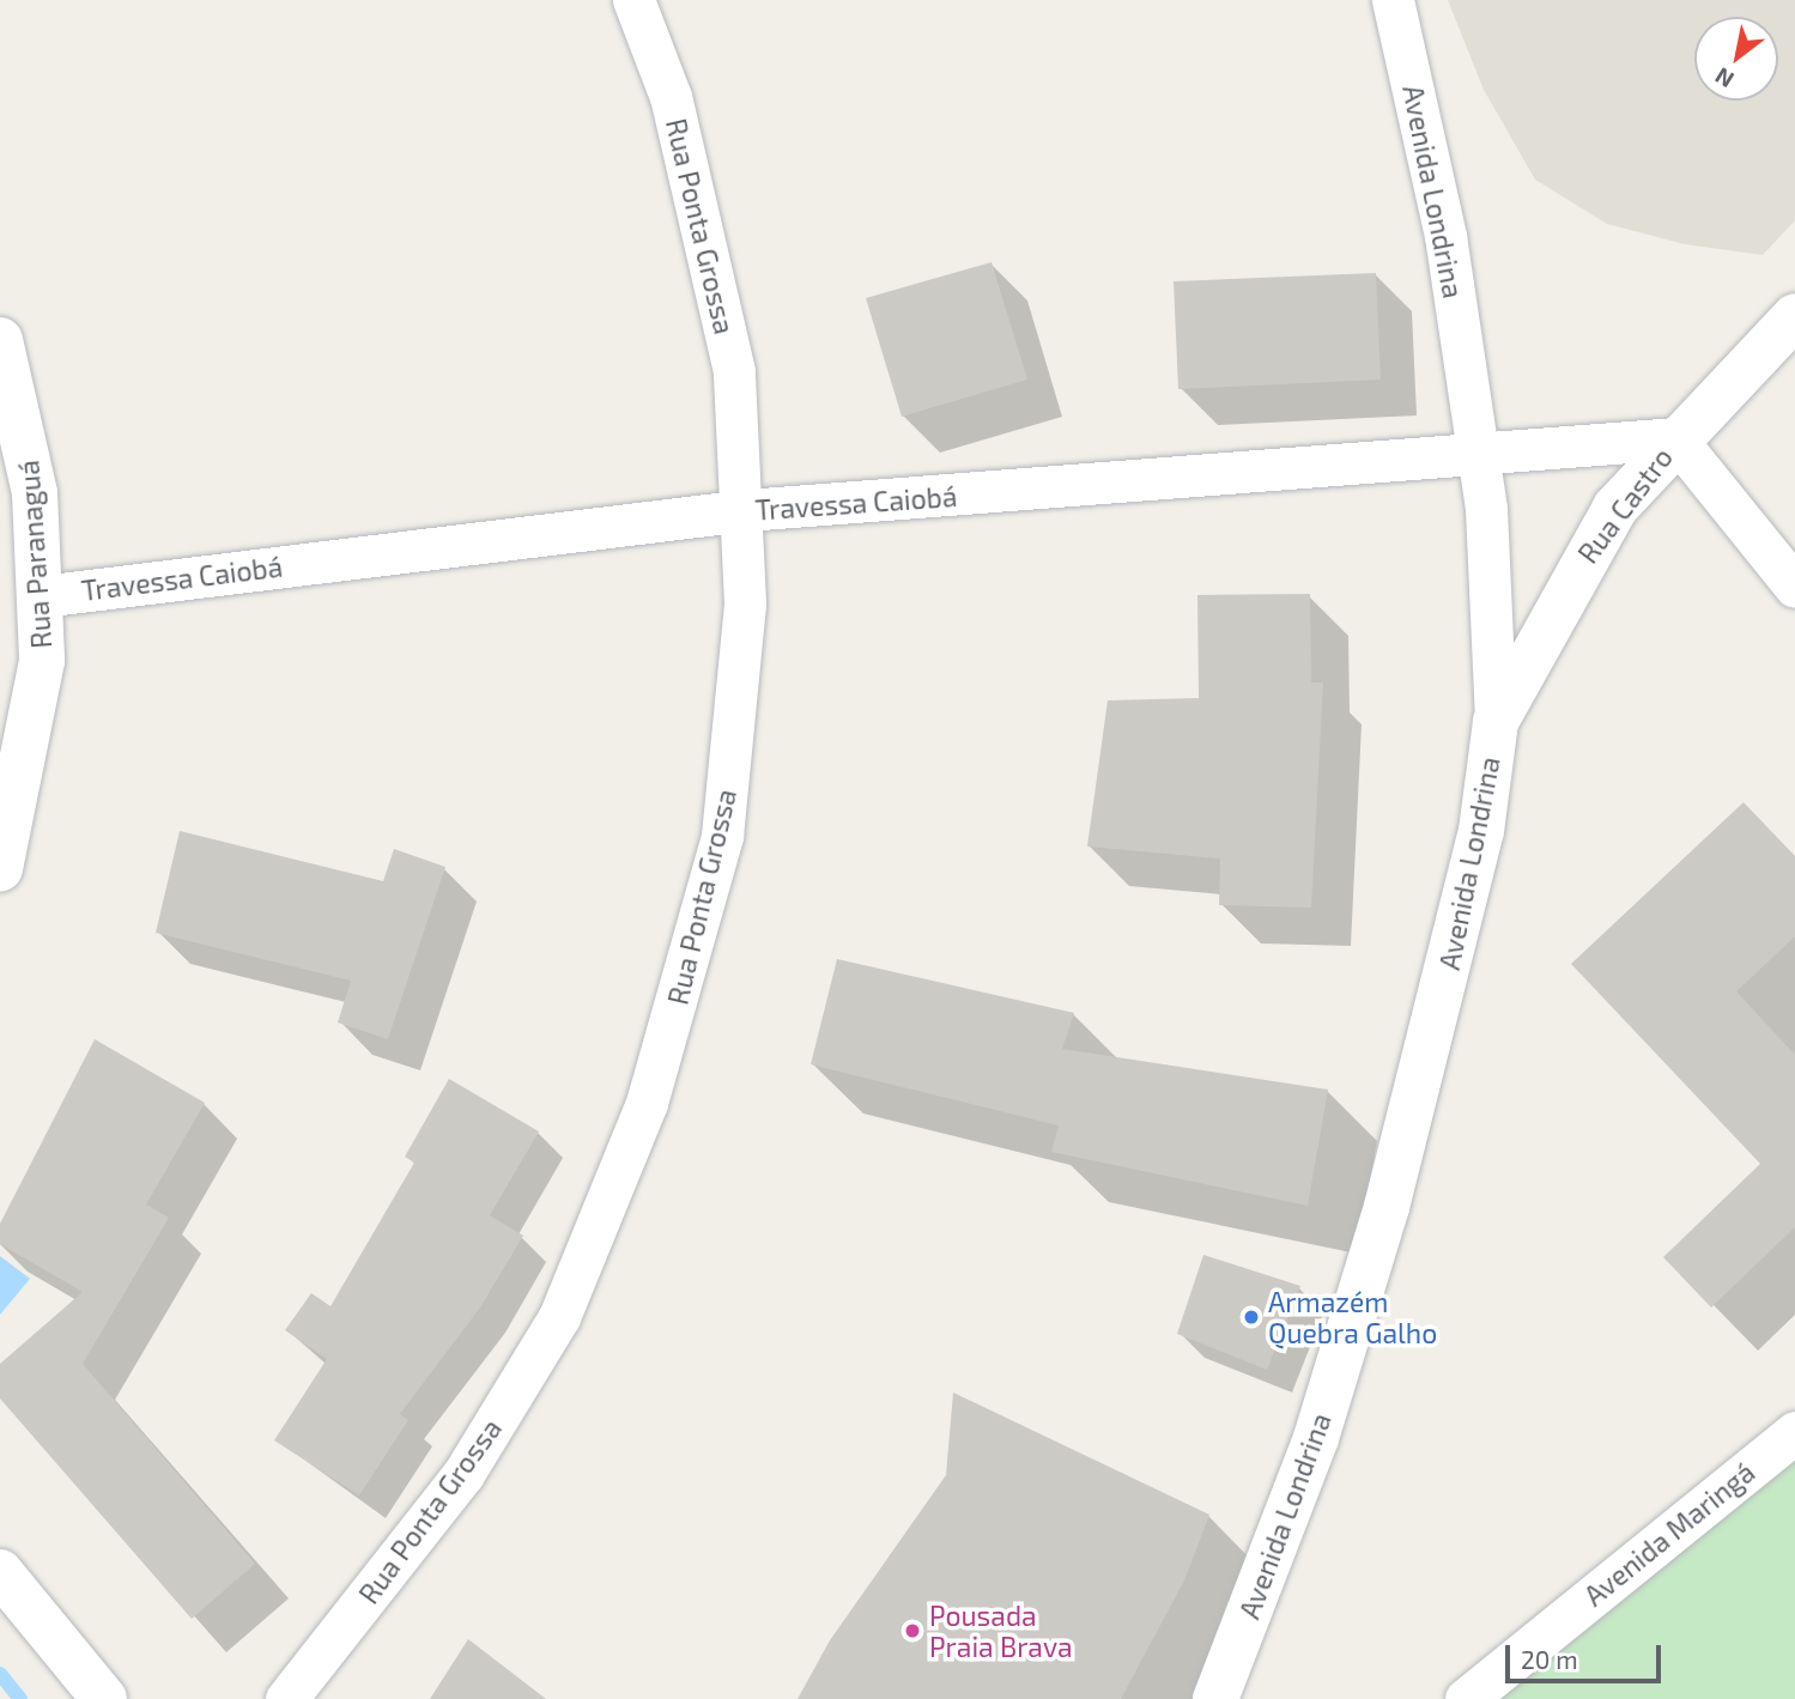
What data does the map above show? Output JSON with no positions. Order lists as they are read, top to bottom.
{
  "streets": {
    "street": [
      "Avenida Londrina",
      "Rua Ponta Grossa",
      "Travessa Caiobá",
      "Rua Castro",
      "Rua Paranaguá",
      "Avenida Maringá"
    ]
  },
  "crossings": [
    ["Avenida Londrina", "Travessa Caiobá"],
    ["Avenida Londrina", "Rua Castro"],
    ["Rua Ponta Grossa", "Travessa Caiobá"],
    ["Travessa Caiobá", "Rua Castro"],
    ["Travessa Caiobá", "Rua Paranaguá"]
  ],
  "places": ["Armazém Quebra Galho", "Pousada Praia Brava"],
  "scale_bar": "20 m",
  "north": "bottom left"
}
